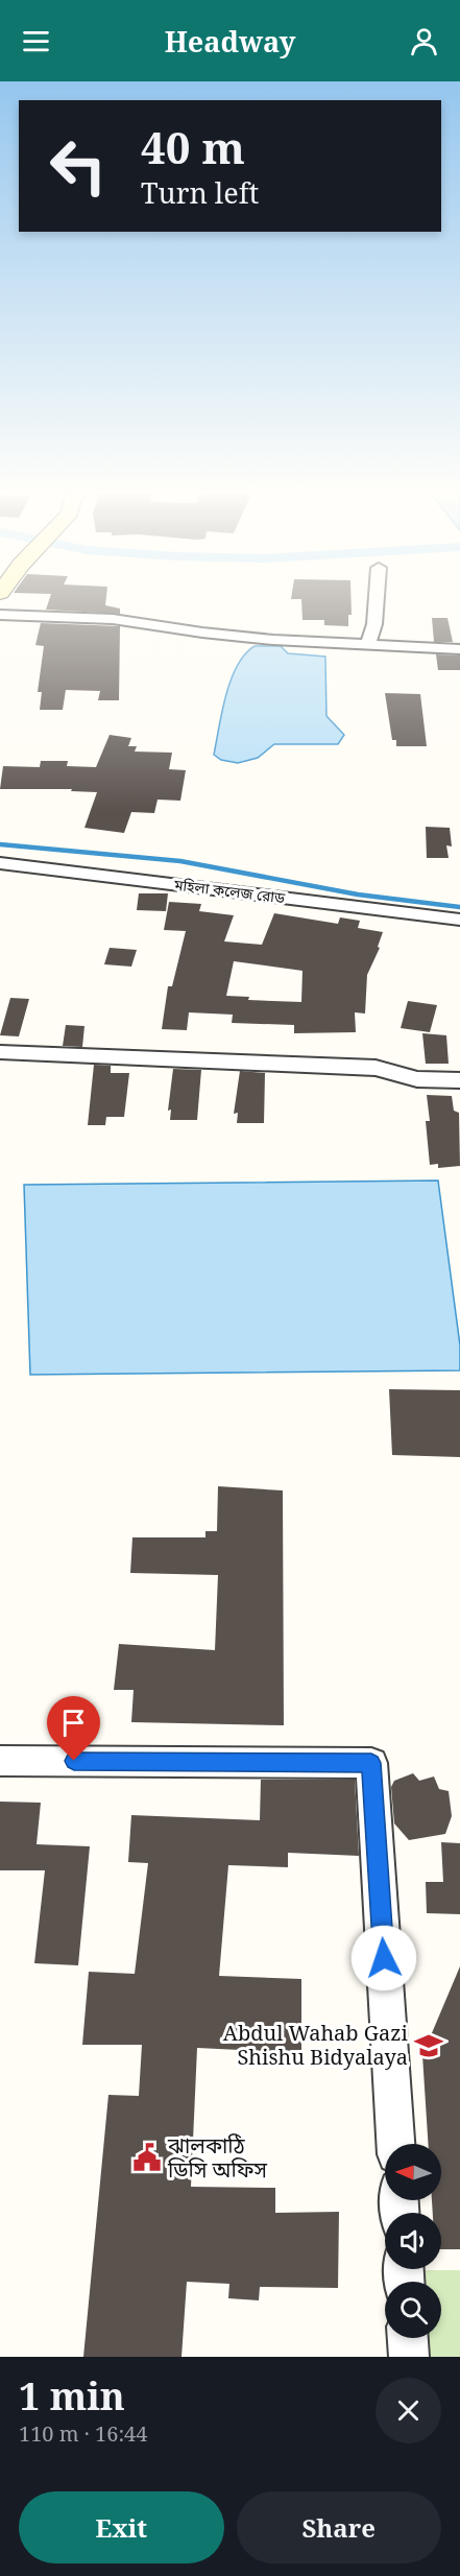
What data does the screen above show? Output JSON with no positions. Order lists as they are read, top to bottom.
{
  "streets": {
    "street": ["মহিলা কলেজ রোড"]
  },
  "places": {
    "school or university": ["Abdul Wahab Gazi Shishu Bidyalaya"],
    "public building": ["ঝালকাঠি ডিসি অফিস"]
  },
  "north": "left",
  "page": {
    "header": "Headway",
    "turn": ["40 m", "Turn left"],
    "heading": ["1 min", "110 m · 16:44"],
    "buttons": ["Exit", "Share"]
  }
}
